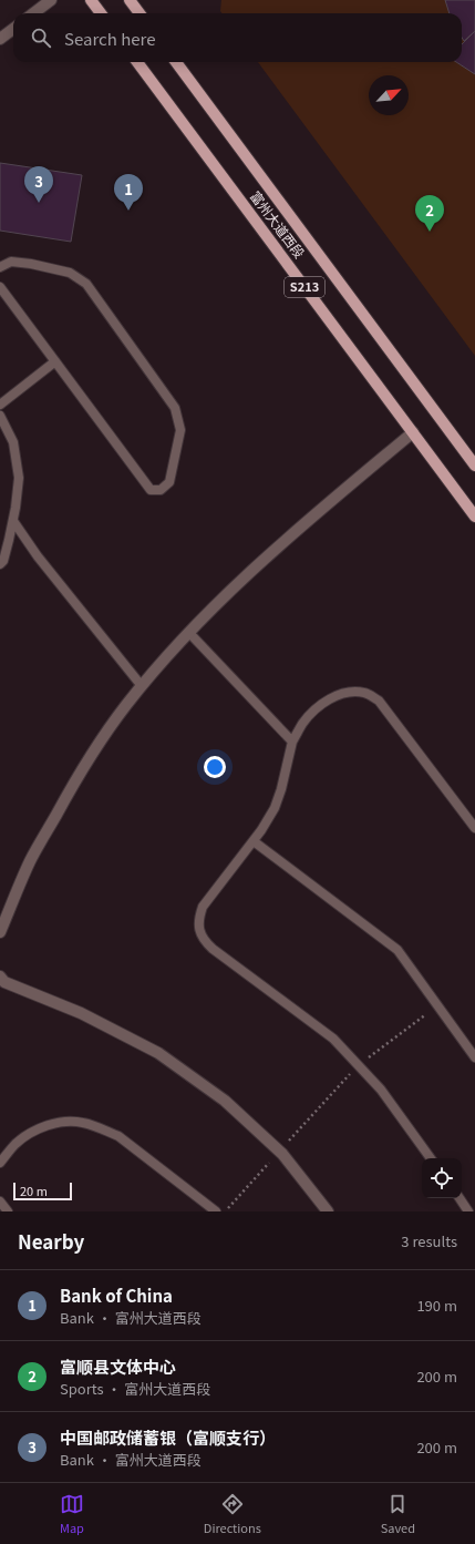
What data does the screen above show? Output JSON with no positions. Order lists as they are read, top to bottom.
{
  "streets": {
    "main road": ["富州大道西段", "S213"]
  },
  "scale_bar": "20 m",
  "north": "top right",
  "page": {
    "search": "Search here",
    "pins": ["3", "1", "2"],
    "scale": "20 m",
    "heading": ["Nearby", "3 results"],
    "list": [
      {
        "mark": "1",
        "name": "Bank of China",
        "note": "Bank · 富州大道西段",
        "value": "190 m"
      },
      {
        "mark": "2",
        "name": "富顺县文体中心",
        "note": "Sports · 富州大道西段",
        "value": "200 m"
      },
      {
        "mark": "3",
        "name": "中国邮政储蓄银（富顺支行）",
        "note": "Bank · 富州大道西段",
        "value": "200 m"
      }
    ],
    "nav": ["Map", "Directions", "Saved"]
  }
}
